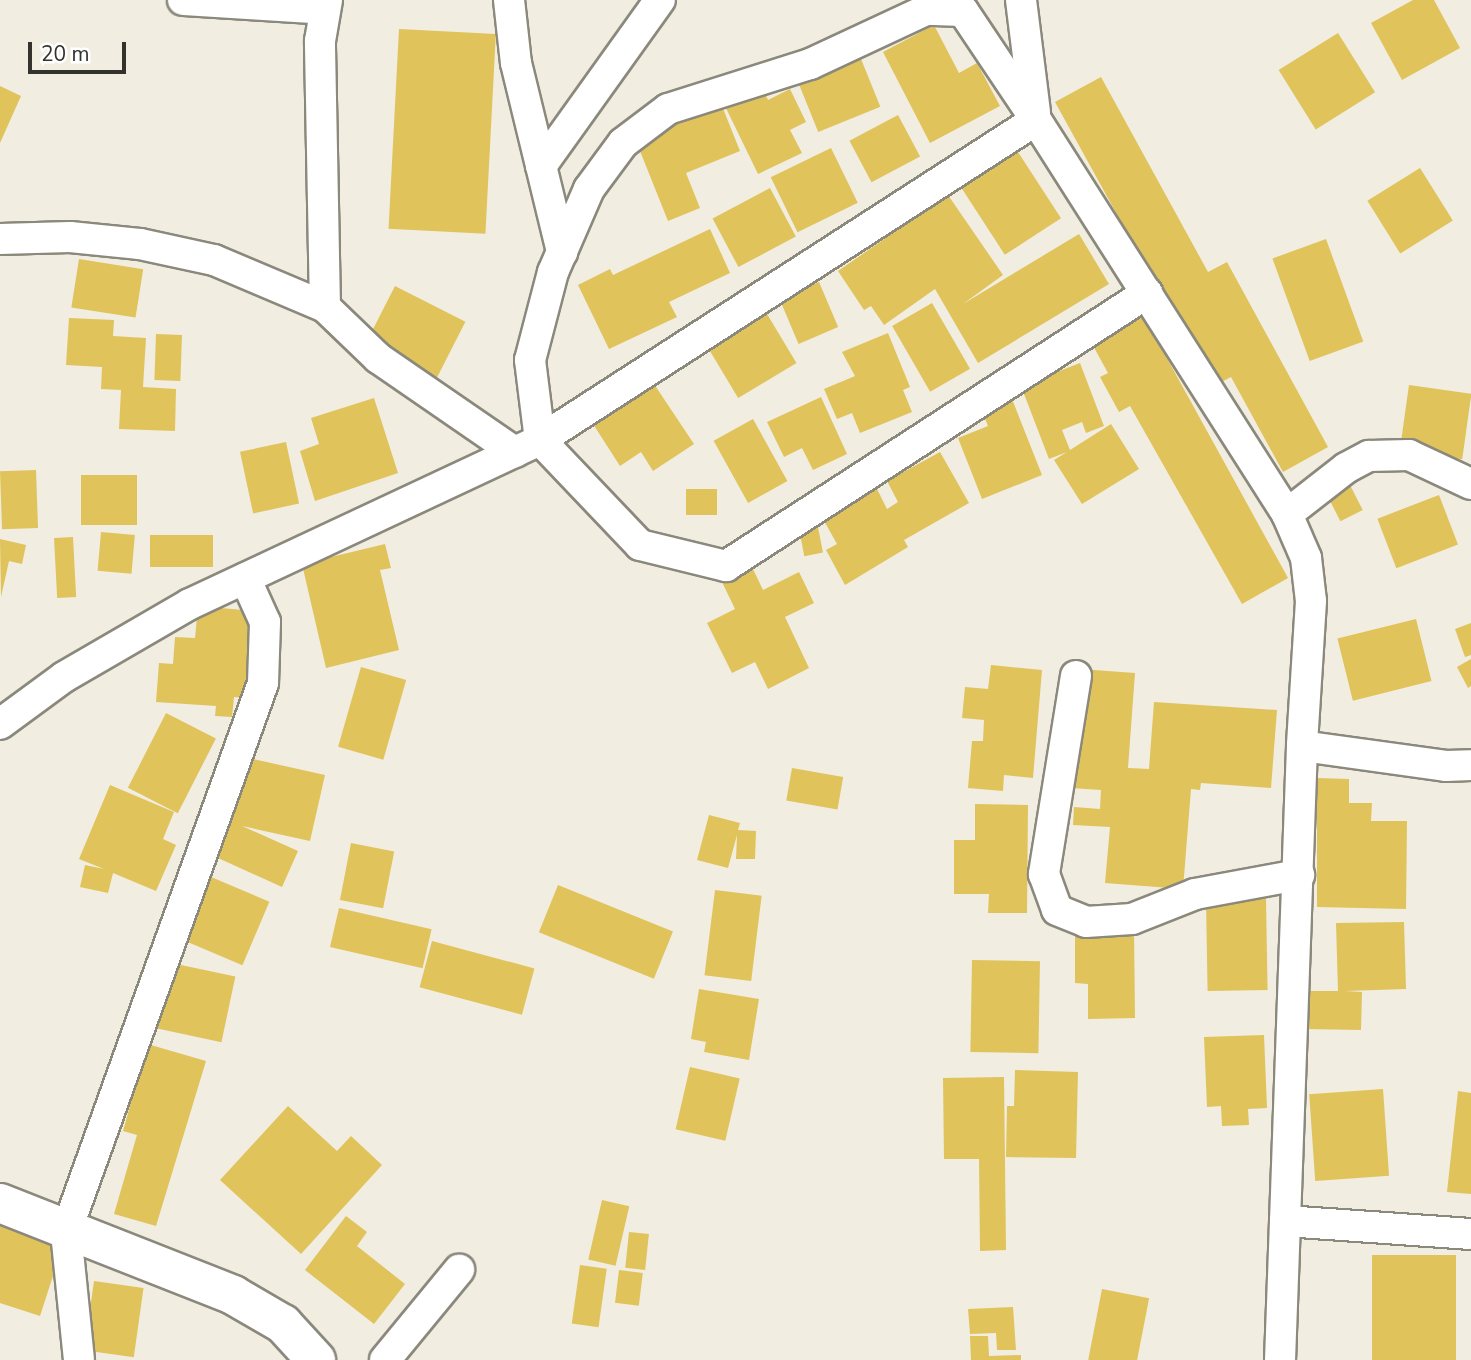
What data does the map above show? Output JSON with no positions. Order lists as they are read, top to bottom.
{
  "scale_bar": "20 m"
}
